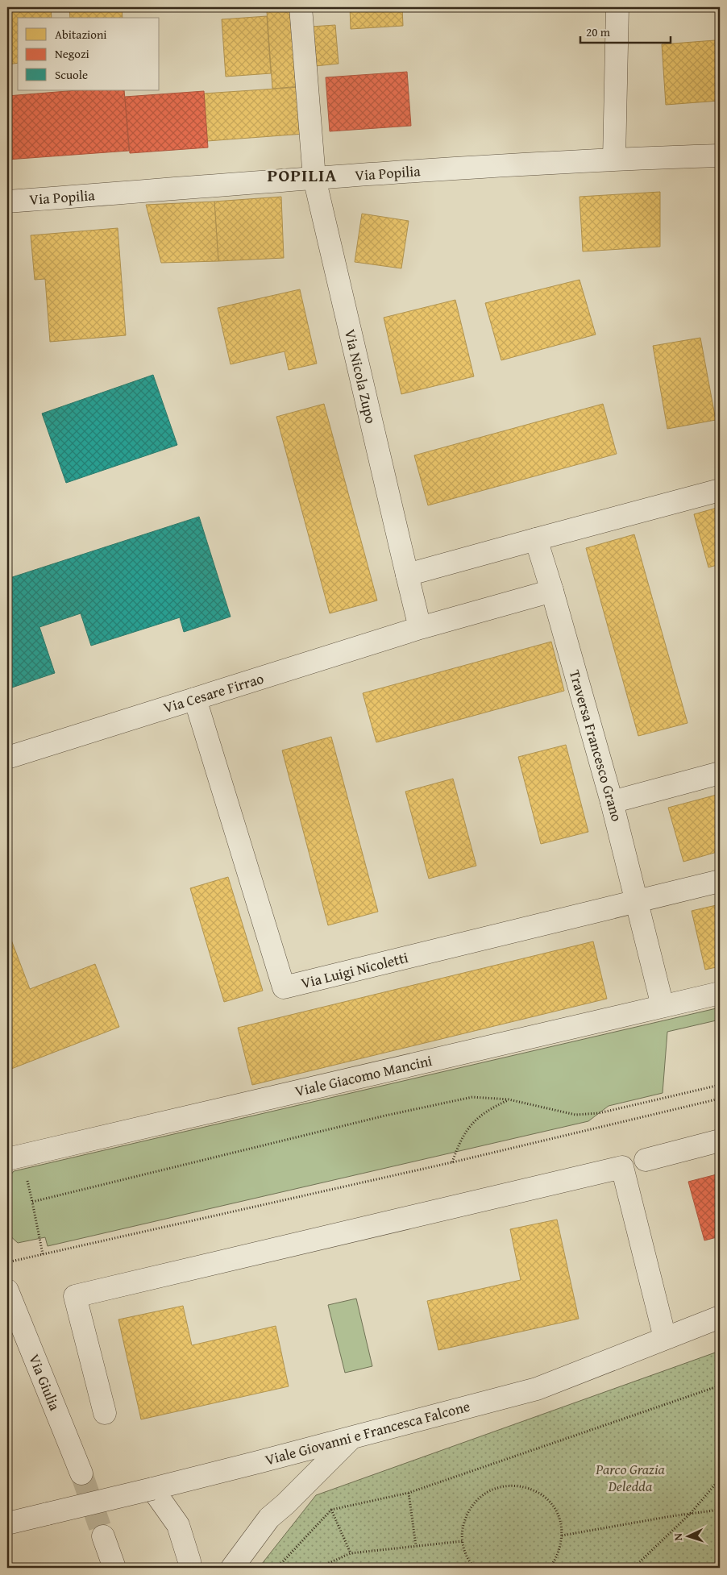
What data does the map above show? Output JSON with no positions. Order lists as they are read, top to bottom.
{
  "streets": {
    "street": [
      "Via Popilia",
      "Via Nicola Zupo",
      "Via Cesare Firrao",
      "Traversa Francesco Grano",
      "Via Luigi Nicoletti",
      "Viale Giacomo Mancini",
      "Via Giulia",
      "Viale Giovanni e Francesca Falcone"
    ]
  },
  "crossings": [
    ["Via Popilia", "Via Nicola Zupo"],
    ["Via Nicola Zupo", "Via Cesare Firrao"],
    ["Via Cesare Firrao", "Traversa Francesco Grano"],
    ["Via Cesare Firrao", "Via Luigi Nicoletti"],
    ["Traversa Francesco Grano", "Via Luigi Nicoletti"],
    ["Traversa Francesco Grano", "Viale Giacomo Mancini"]
  ],
  "districts": ["POPILIA"],
  "parks": ["Parco Grazia Deledda"],
  "legend": ["Abitazioni", "Negozi", "Scuole"],
  "scale_bar": "20 m",
  "north": "left"
}
